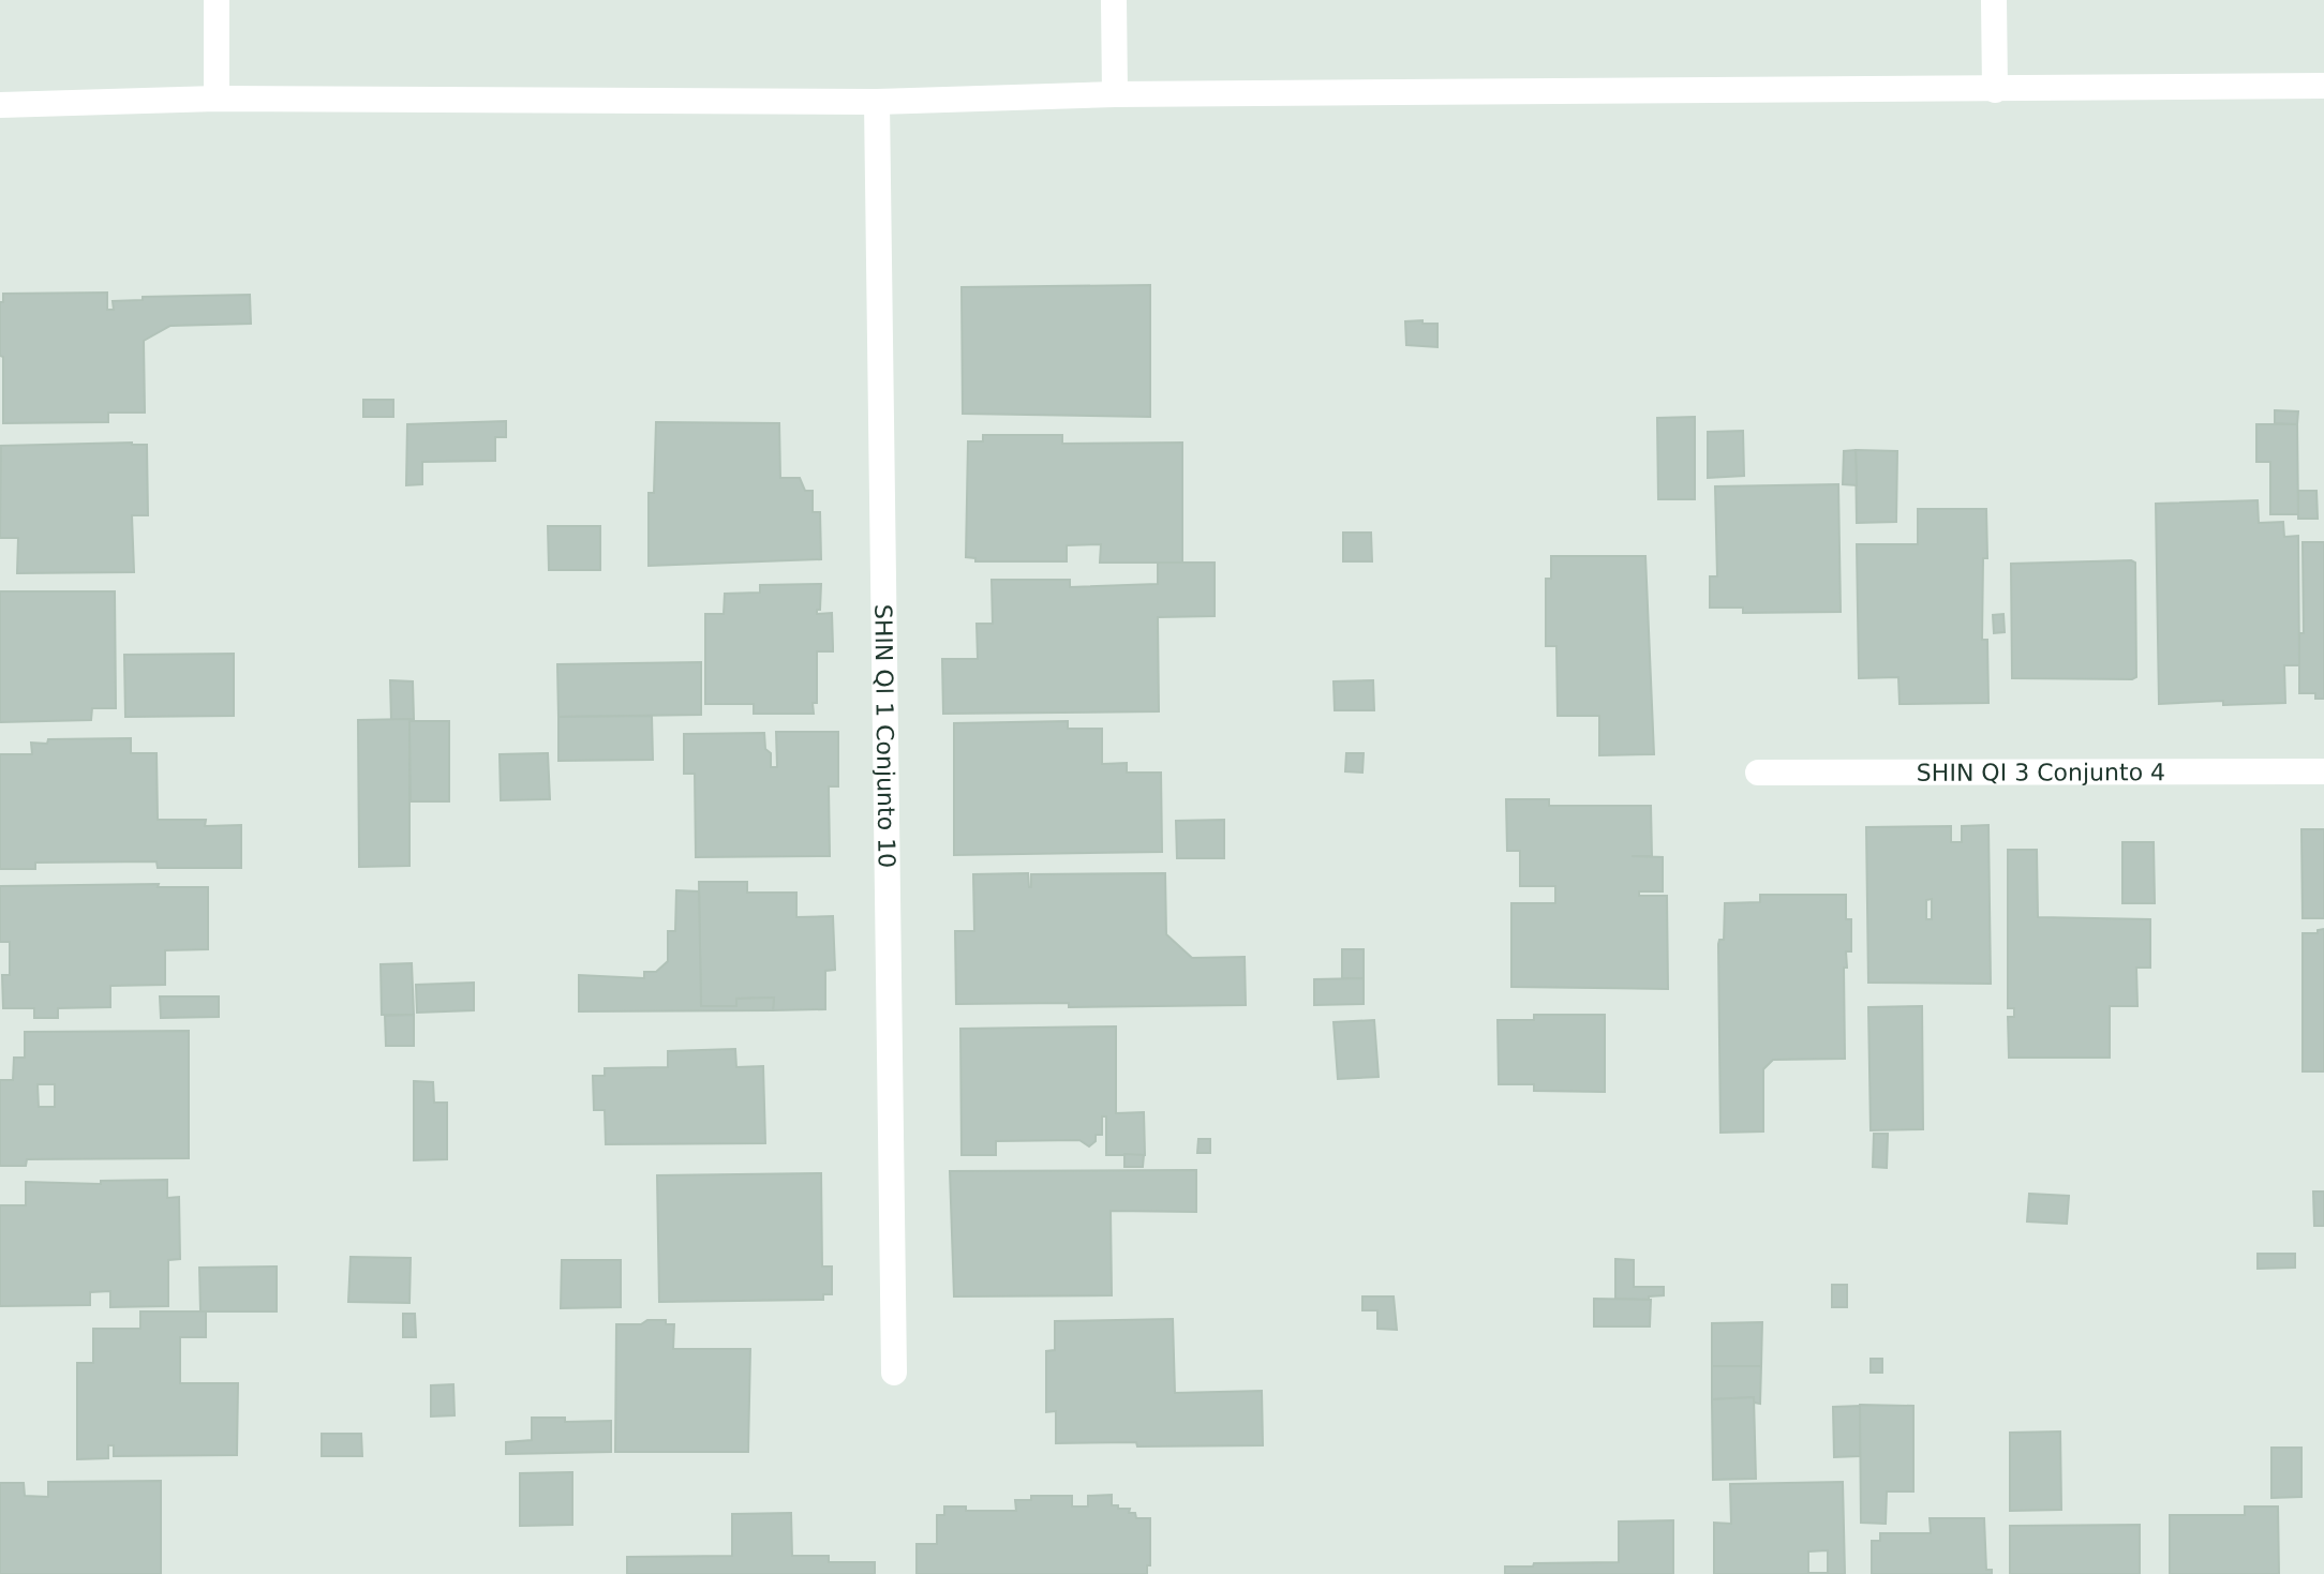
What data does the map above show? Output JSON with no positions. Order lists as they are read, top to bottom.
{
  "streets": {
    "street": ["SHIN QI 1 Conjunto 10", "SHIN QI 3 Conjunto 4"]
  }
}
